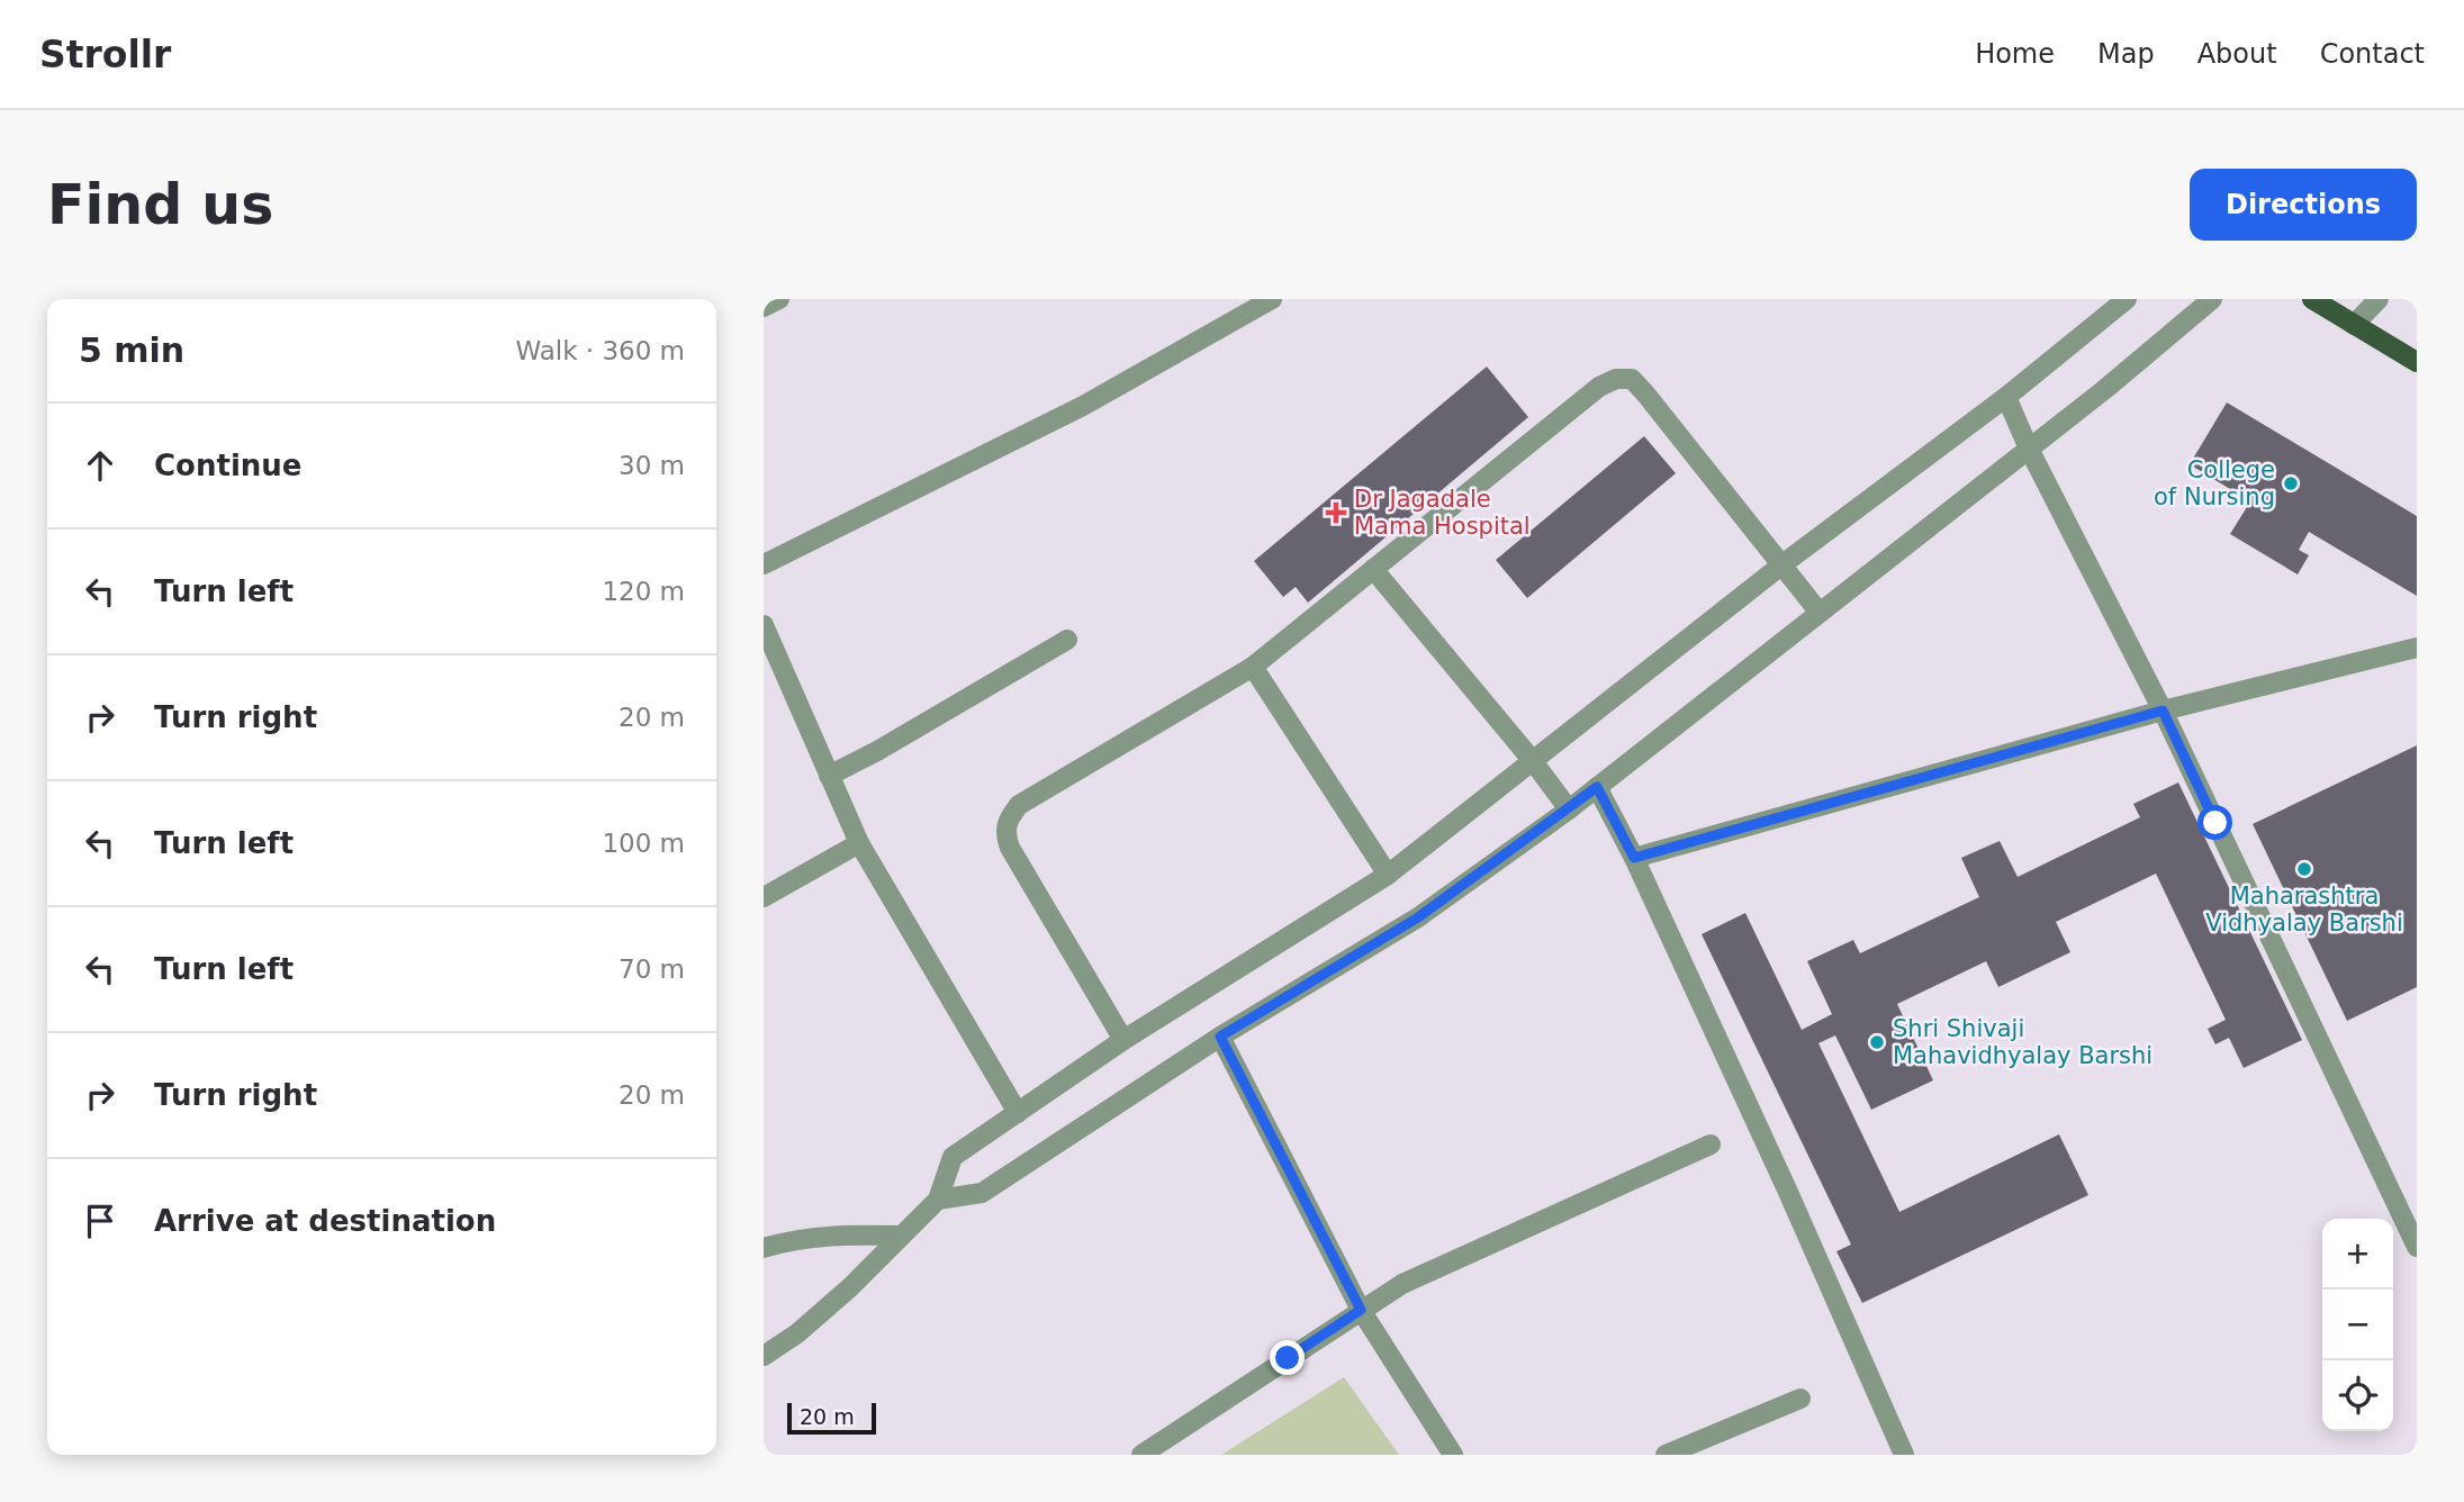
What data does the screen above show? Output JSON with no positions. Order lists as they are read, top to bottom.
{
  "places": {
    "other": ["College of Nursing", "Maharashtra Vidhyalay Barshi", "Shri Shivaji Mahavidhyalay Barshi"],
    "health": ["Dr Jagadale Mama Hospital"]
  },
  "scale_bar": "20 m",
  "page": {
    "header": "Strollr",
    "nav": [
      "Home",
      "Map",
      "About",
      "Contact"
    ],
    "buttons": "Directions",
    "title": "Find us",
    "heading": ["5 min", "Walk · 360 m"],
    "list": [
      ["Continue", "30 m"],
      ["Turn left", "120 m"],
      ["Turn right", "20 m"],
      ["Turn left", "100 m"],
      ["Turn left", "70 m"],
      ["Turn right", "20 m"],
      "Arrive at destination"
    ],
    "map_buttons": ["+", "−"],
    "scale": "20 m"
  }
}
